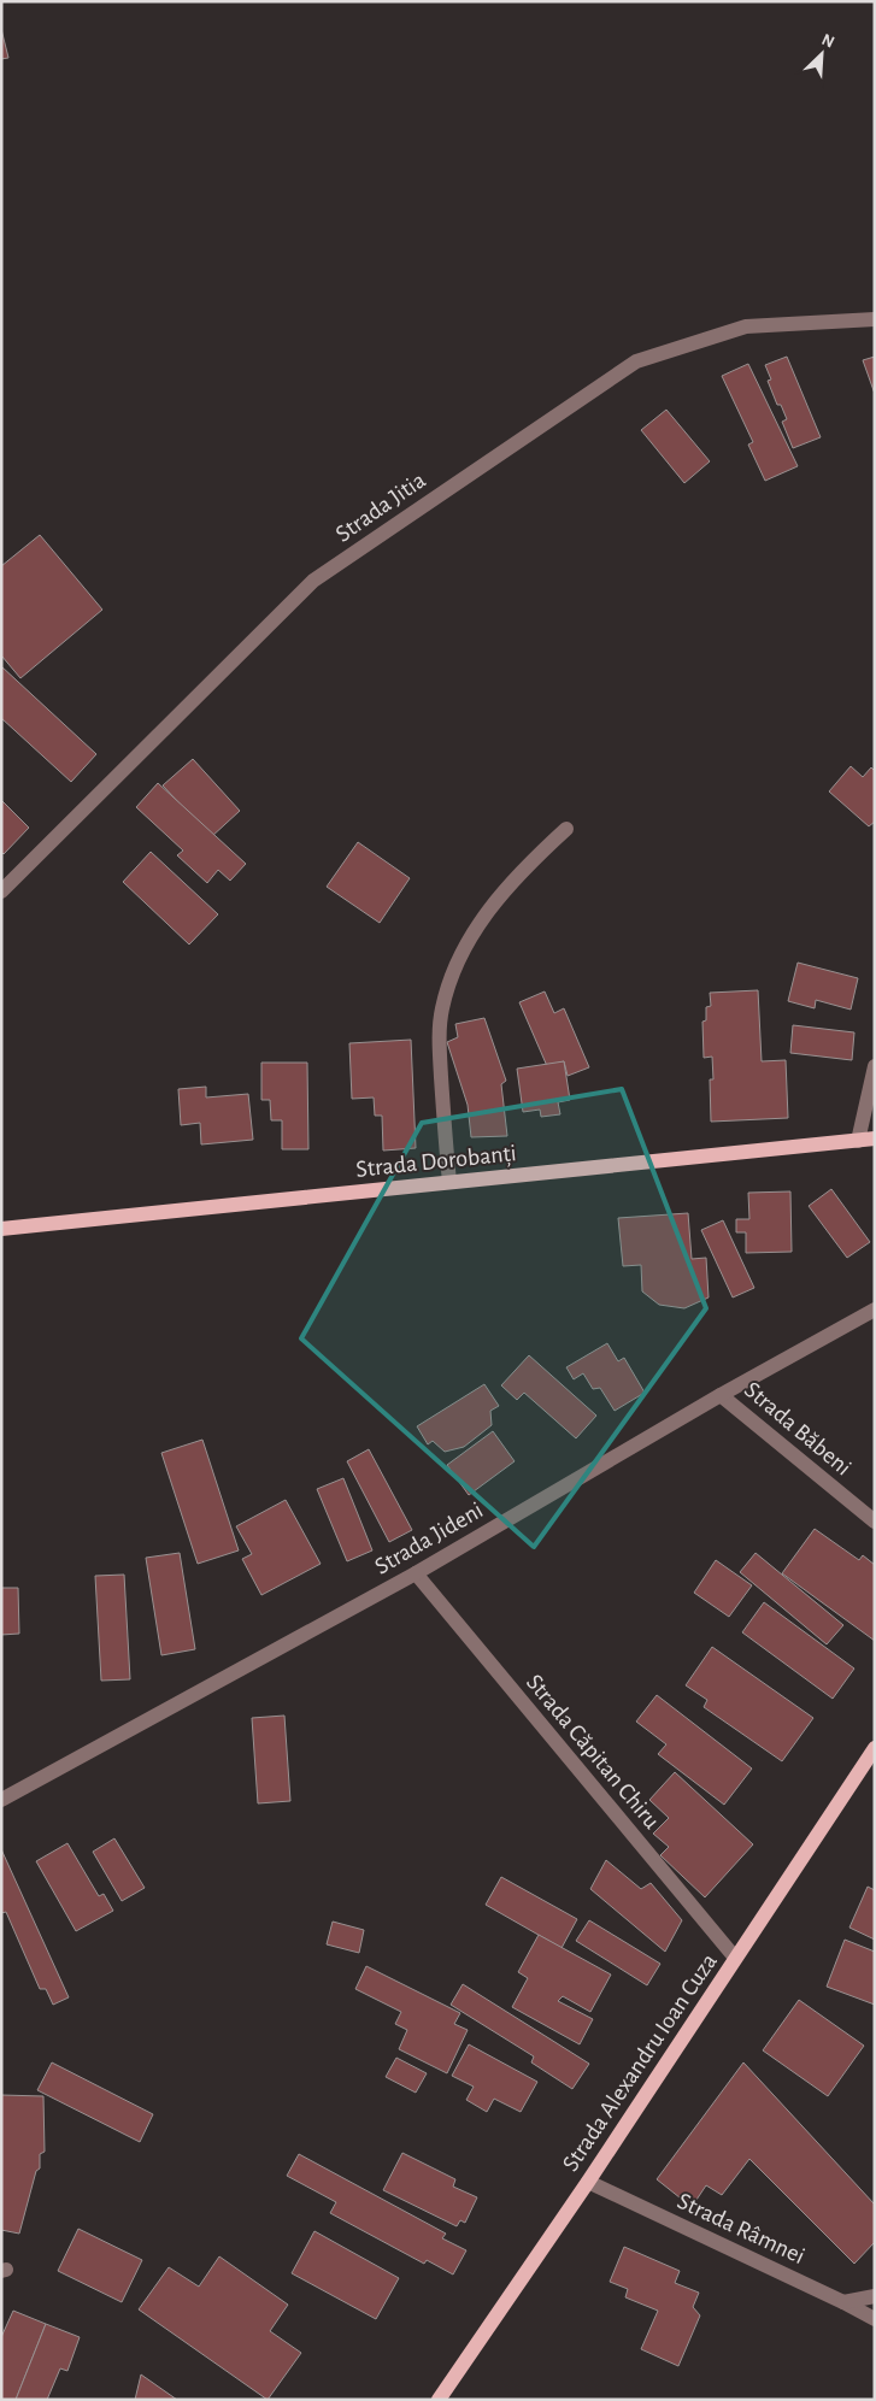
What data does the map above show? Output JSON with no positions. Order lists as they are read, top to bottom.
{
  "streets": {
    "main road": ["Strada Dorobanți", "Strada Alexandru Ioan Cuza"],
    "street": [
      "Strada Jitia",
      "Strada Băbeni",
      "Strada Jideni",
      "Strada Căpitan Chiru",
      "Strada Râmnei"
    ]
  },
  "crossings": [
    ["Strada Băbeni", "Strada Jideni"],
    ["Strada Jideni", "Strada Căpitan Chiru"],
    ["Strada Căpitan Chiru", "Strada Alexandru Ioan Cuza"],
    ["Strada Alexandru Ioan Cuza", "Strada Râmnei"]
  ],
  "north": "top right"
}
